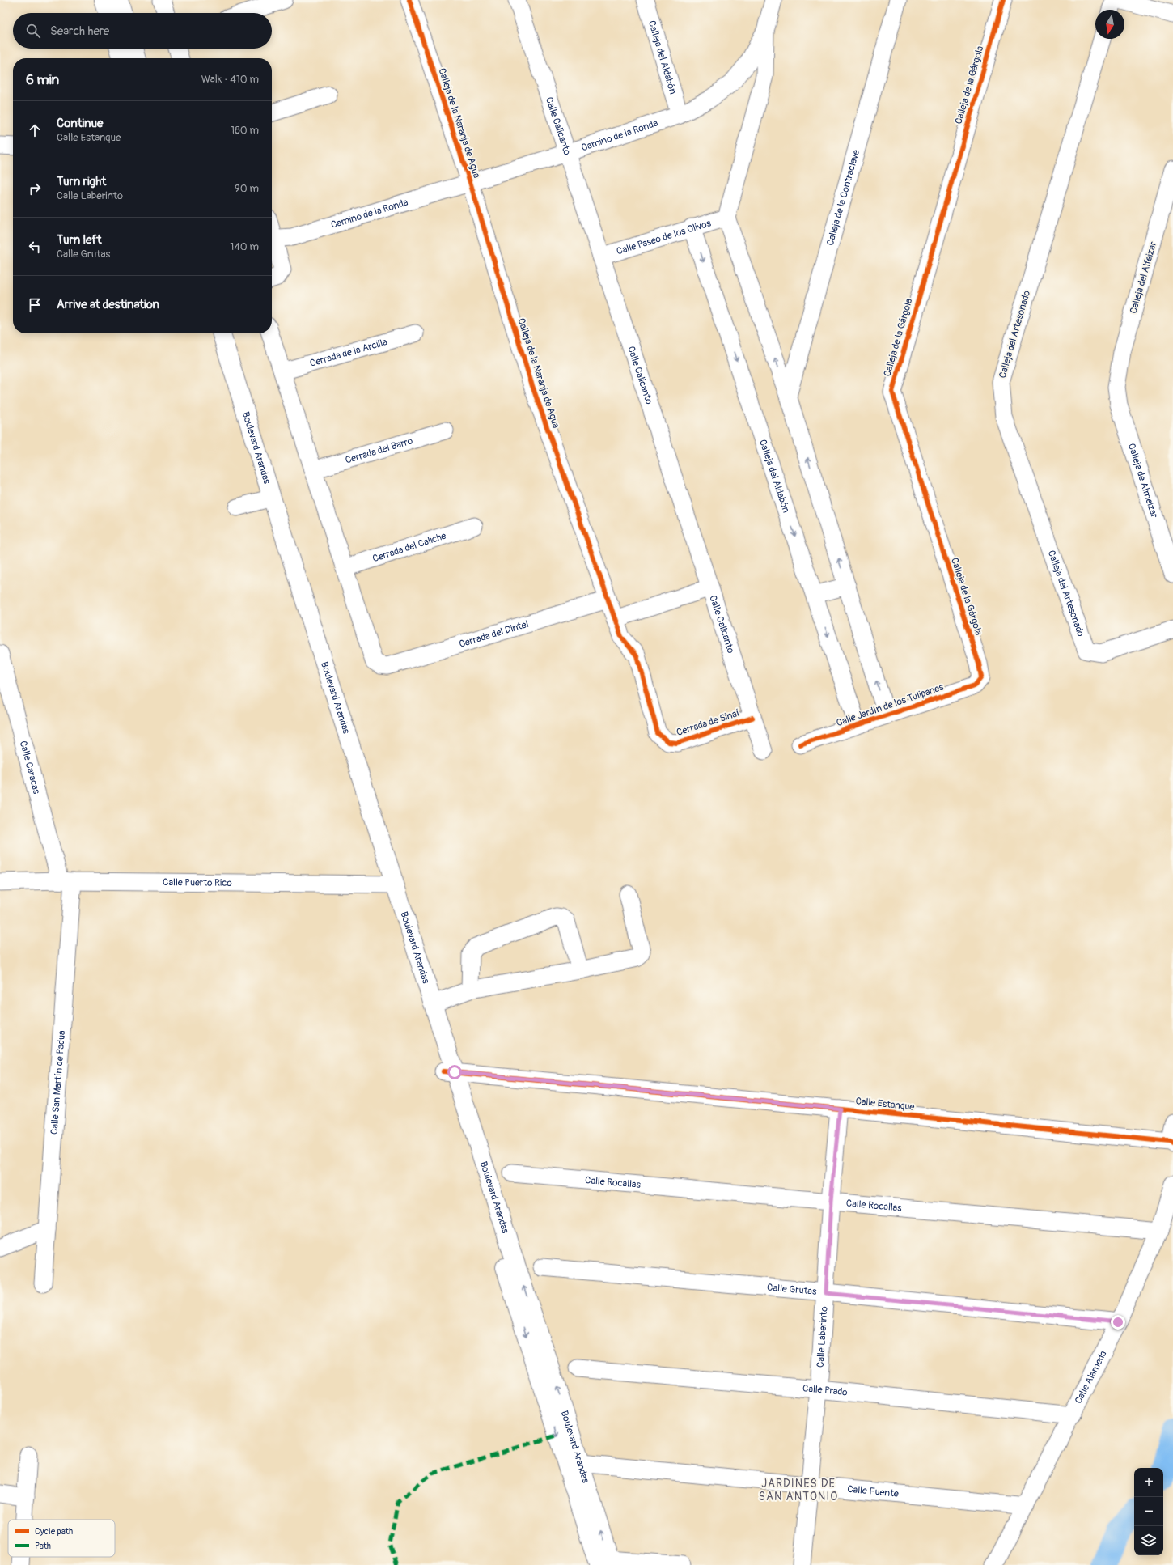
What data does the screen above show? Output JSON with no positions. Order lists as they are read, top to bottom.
{
  "streets": {
    "main road": ["Boulevard Arandas"],
    "street": [
      "Calleja del Aldabón",
      "Calleja de la Gárgola",
      "Calleja de la Naranja de Agua",
      "Calle Calicanto",
      "Camino de la Ronda",
      "Calleja de la Contraclave",
      "Calle Paseo de los Olivos",
      "Calleja del Alfeizar",
      "Calleja del Artesonado",
      "Cerrada de la Arcilla",
      "Cerrada del Barro",
      "Calleja de Almeizar",
      "Cerrada del Caliche",
      "Cerrada del Dintel",
      "Calle Jardín de los Tulipanes",
      "Cerrada de Sinaí",
      "Calle Caracas",
      "Calle Puerto Rico",
      "Calle San Martín de Padua",
      "Calle Estanque",
      "Calle Rocallas",
      "Calle Grutas",
      "Calle Laberinto",
      "Calle Alameda",
      "Calle Prado",
      "Calle Fuente"
    ]
  },
  "crossings": [
    ["Calleja del Aldabón", "Camino de la Ronda"],
    ["Calleja del Aldabón", "Calle Paseo de los Olivos"],
    ["Calleja del Aldabón", "Calle Jardín de los Tulipanes"],
    ["Calleja de la Gárgola", "Calle Jardín de los Tulipanes"],
    ["Calleja de la Naranja de Agua", "Camino de la Ronda"],
    ["Calleja de la Naranja de Agua", "Cerrada del Dintel"],
    ["Calleja de la Naranja de Agua", "Cerrada de Sinaí"],
    ["Calle Calicanto", "Camino de la Ronda"],
    ["Calle Calicanto", "Calle Paseo de los Olivos"],
    ["Calle Calicanto", "Cerrada de Sinaí"],
    ["Camino de la Ronda", "Calle Paseo de los Olivos"],
    ["Calleja del Alfeizar", "Calleja de Almeizar"],
    ["Boulevard Arandas", "Calle Puerto Rico"],
    ["Boulevard Arandas", "Calle Estanque"],
    ["Boulevard Arandas", "Calle Fuente"],
    ["Cerrada del Caliche", "Cerrada del Dintel"],
    ["Calle Caracas", "Calle Puerto Rico"],
    ["Calle Caracas", "Calle San Martín de Padua"],
    ["Calle Puerto Rico", "Calle San Martín de Padua"],
    ["Calle Estanque", "Calle Laberinto"],
    ["Calle Rocallas", "Calle Laberinto"],
    ["Calle Rocallas", "Calle Alameda"],
    ["Calle Grutas", "Calle Laberinto"],
    ["Calle Grutas", "Calle Alameda"],
    ["Calle Laberinto", "Calle Prado"],
    ["Calle Laberinto", "Calle Fuente"],
    ["Calle Alameda", "Calle Prado"],
    ["Calle Alameda", "Calle Fuente"]
  ],
  "districts": ["JARDINES DE SAN ANTONIO"],
  "legend": ["Cycle path", "Path"],
  "north": "bottom",
  "page": {
    "search": "Search here",
    "heading": ["6 min", "Walk · 410 m"],
    "list": [
      ["Continue", "Calle Estanque", "180 m"],
      ["Turn right", "Calle Laberinto", "90 m"],
      ["Turn left", "Calle Grutas", "140 m"],
      "Arrive at destination"
    ],
    "map_buttons": ["+", "−"]
  }
}
